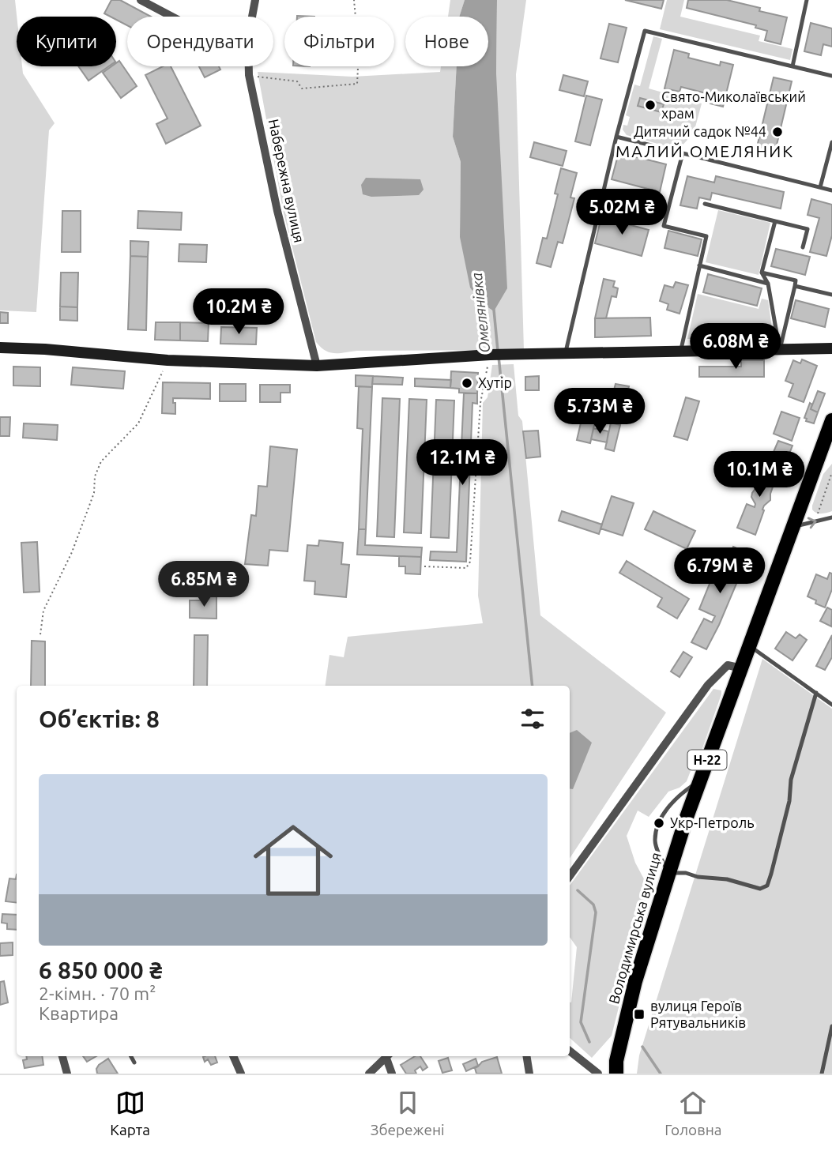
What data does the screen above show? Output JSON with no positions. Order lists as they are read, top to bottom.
{
  "streets": {
    "main road": ["Н-22", "Володимирська вулиця"],
    "street": ["Набережна вулиця"]
  },
  "districts": ["МАЛИЙ ОМЕЛЯНИК"],
  "water": ["Омелянівка"],
  "places": {
    "other": [
      "Свято-Миколаївський храм",
      "Дитячий садок №44",
      "Хутір",
      "Укр-Петроль"
    ],
    "transit": ["вулиця Героїв Рятувальників"]
  },
  "page": {
    "chip": [
      "Купити",
      "Орендувати",
      "Фільтри",
      "Нове"
    ],
    "price": [
      "5.02M ₴",
      "10.2M ₴",
      "6.08M ₴",
      "5.73M ₴",
      "12.1M ₴",
      "10.1M ₴",
      "6.79M ₴",
      "6.85M ₴"
    ],
    "heading": "Об’єктів: 8",
    "list": [
      {
        "name": "6 850 000 ₴",
        "note": "2-кімн. · 70 m² · Квартира"
      }
    ],
    "tabs": ["Карта", "Збережені", "Головна"]
  }
}
